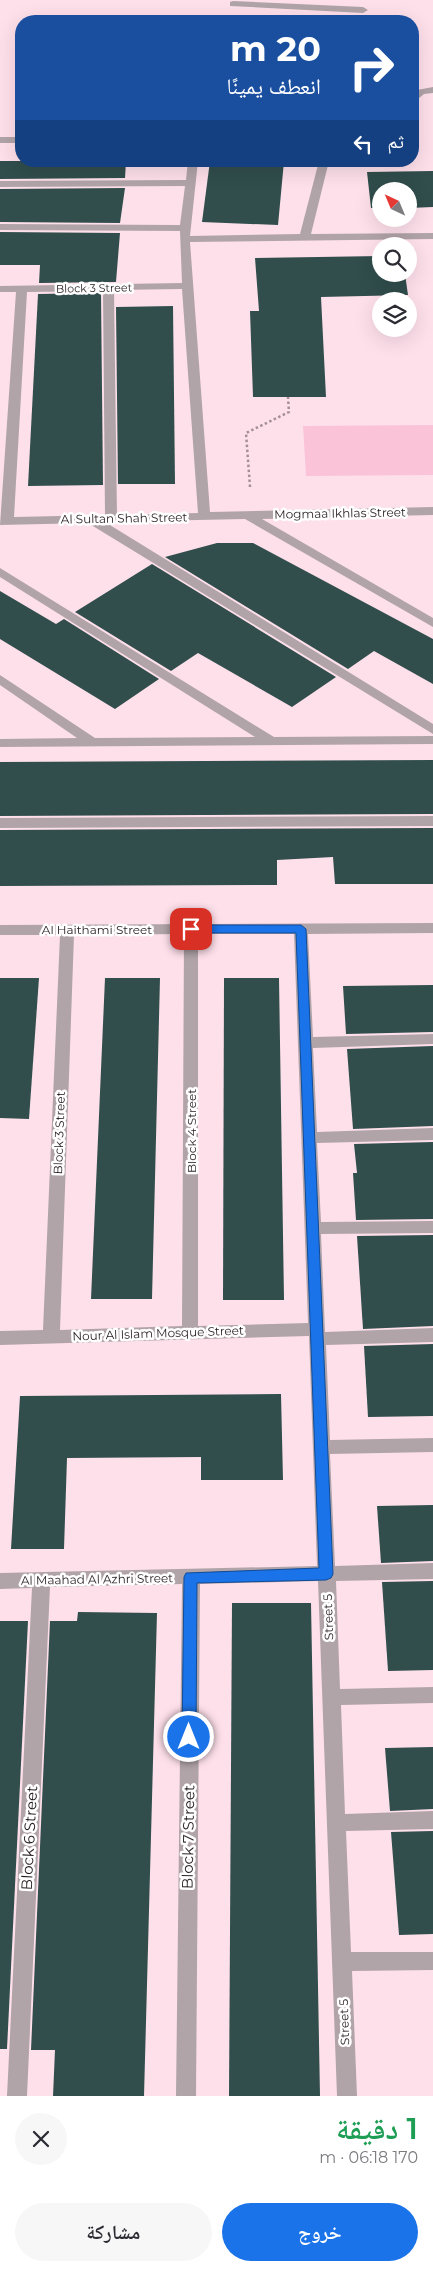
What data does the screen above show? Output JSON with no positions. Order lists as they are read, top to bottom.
{
  "streets": {
    "street": [
      "Block 3 Street",
      "Mogmaa Ikhlas Street",
      "Al Sultan Shah Street",
      "Al Haithami Street",
      "Block 4 Street",
      "Nour Al Islam Mosque Street",
      "Al Maahad Al Azhri Street",
      "Street 5",
      "Block 7 Street",
      "Block 6 Street"
    ]
  },
  "crossings": [
    ["Block 3 Street", "Al Haithami Street"],
    ["Block 3 Street", "Nour Al Islam Mosque Street"],
    ["Mogmaa Ikhlas Street", "Al Sultan Shah Street"],
    ["Al Haithami Street", "Block 4 Street"],
    ["Al Haithami Street", "Street 5"],
    ["Block 4 Street", "Nour Al Islam Mosque Street"],
    ["Nour Al Islam Mosque Street", "Street 5"],
    ["Al Maahad Al Azhri Street", "Street 5"],
    ["Al Maahad Al Azhri Street", "Block 7 Street"],
    ["Al Maahad Al Azhri Street", "Block 6 Street"]
  ],
  "north": "top left",
  "page": {
    "turn": ["20 m", "انعطف يمينًا"],
    "then": "ثم",
    "heading": ["1 دقيقة", "170 m · 06:18"],
    "buttons": ["خروج", "مشاركة"]
  }
}
